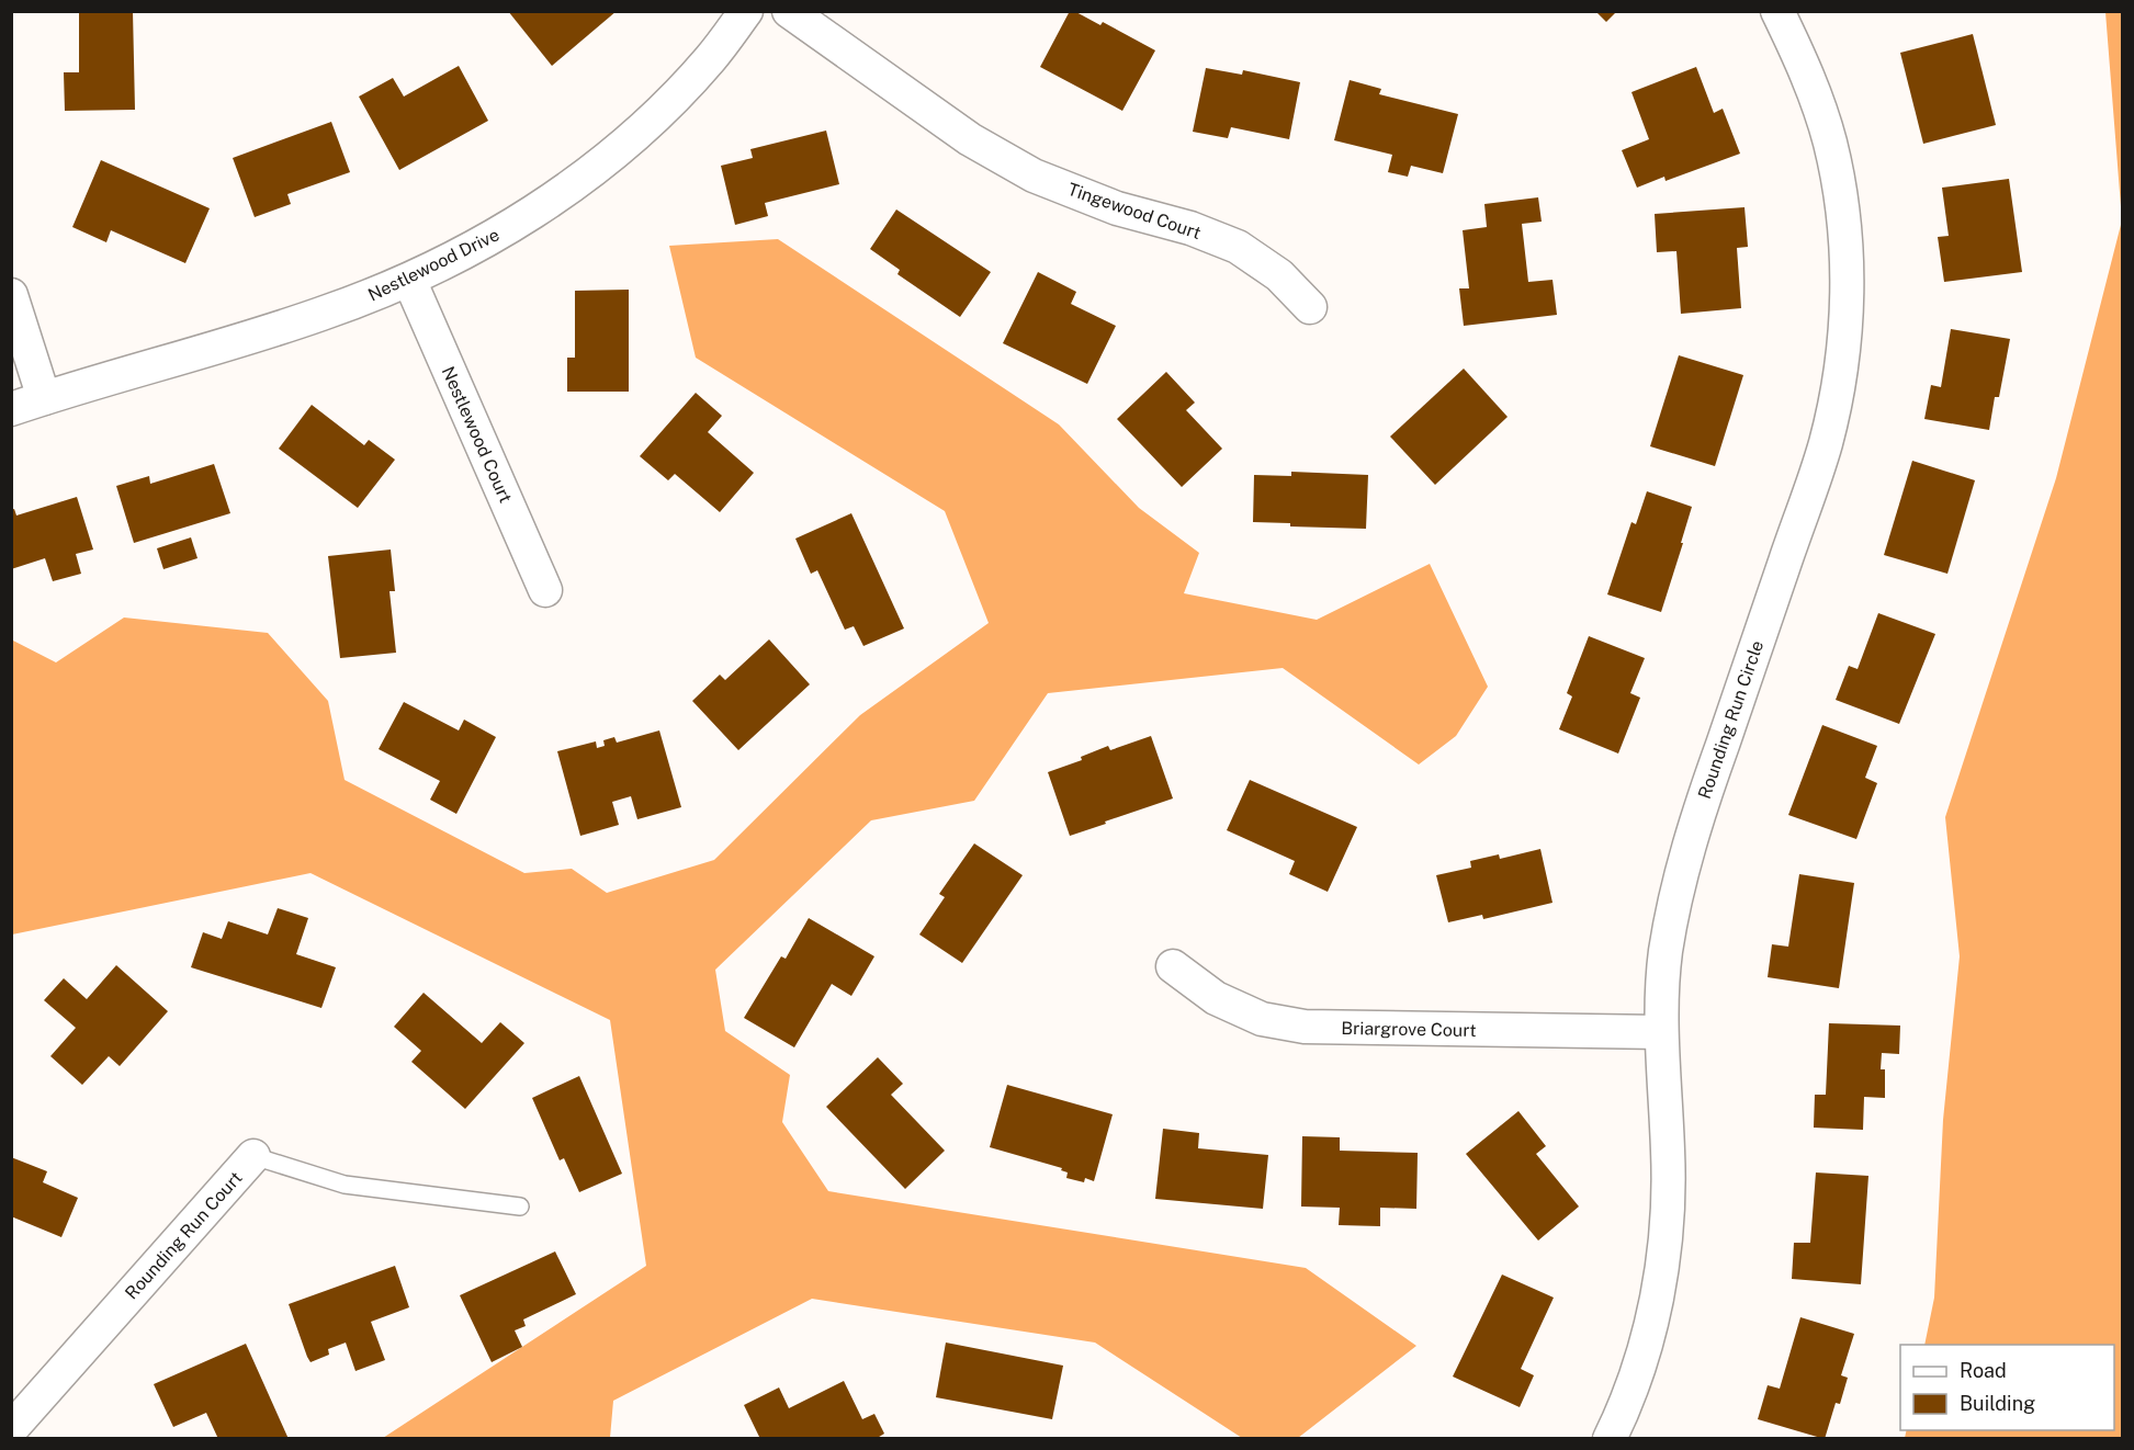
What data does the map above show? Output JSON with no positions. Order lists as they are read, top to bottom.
{
  "streets": {
    "street": [
      "Tingewood Court",
      "Nestlewood Drive",
      "Nestlewood Court",
      "Rounding Run Circle",
      "Briargrove Court",
      "Rounding Run Court"
    ]
  },
  "crossings": [
    ["Nestlewood Drive", "Nestlewood Court"],
    ["Rounding Run Circle", "Briargrove Court"]
  ],
  "legend": ["Road", "Building"]
}
